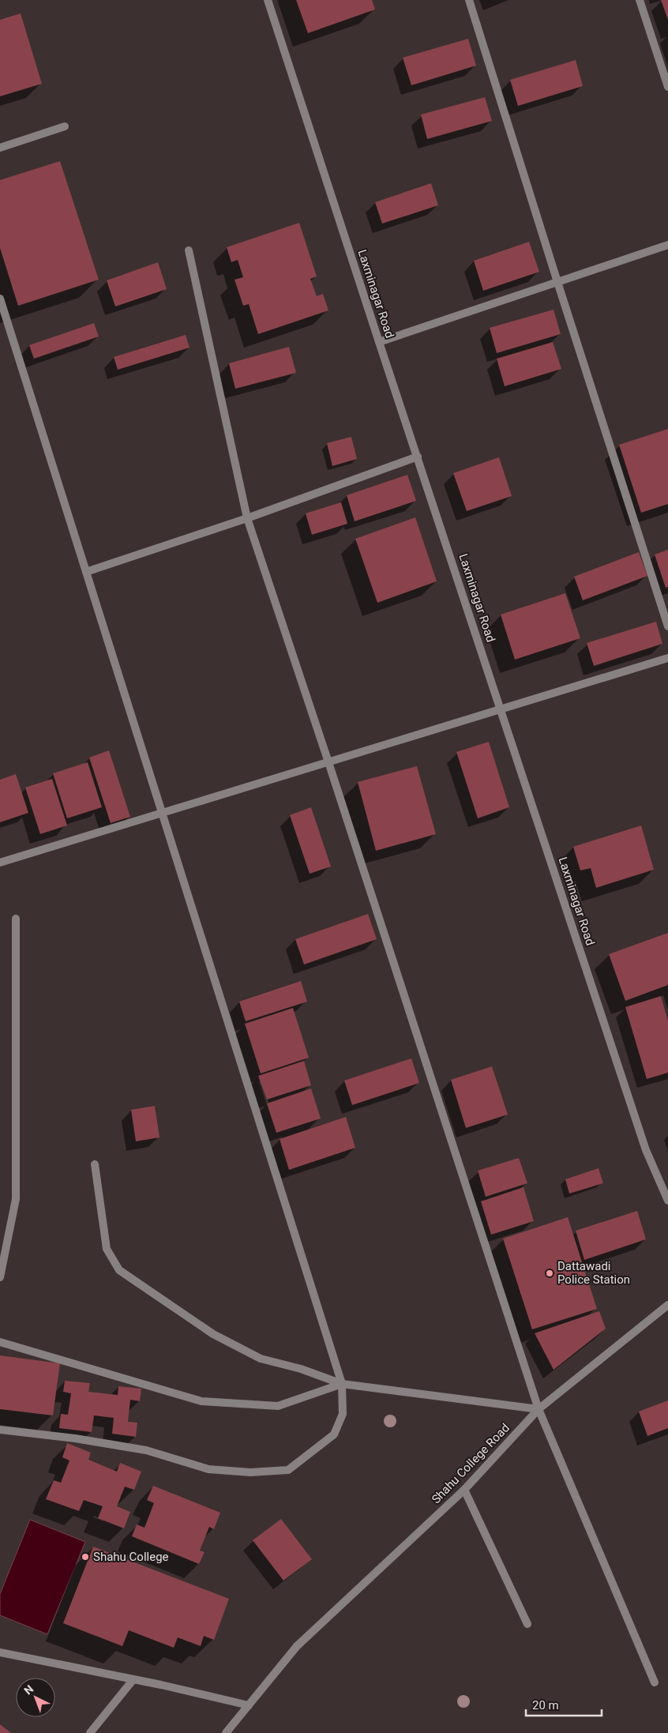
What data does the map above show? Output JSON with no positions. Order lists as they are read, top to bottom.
{
  "streets": {
    "street": ["Laxminagar Road", "Shahu College Road"]
  },
  "places": ["Dattawadi Police Station", "Shahu College"],
  "scale_bar": "20 m",
  "north": "top left"
}
